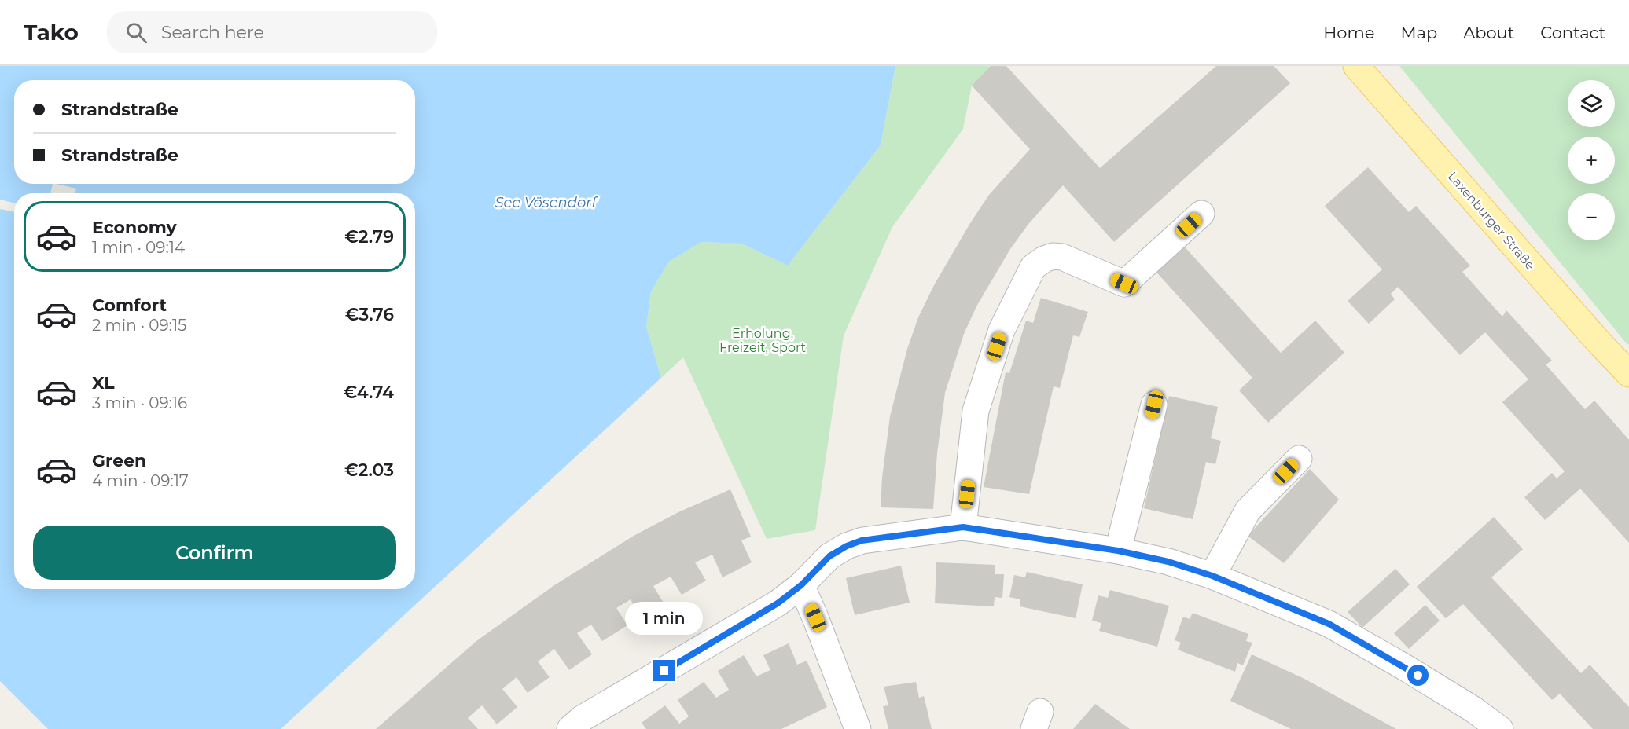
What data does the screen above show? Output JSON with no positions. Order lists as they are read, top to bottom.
{
  "streets": {
    "main road": ["Laxenburger Straße"]
  },
  "water": ["See Vösendorf"],
  "parks": ["Erholung, Freizeit, Sport"],
  "page": {
    "header": "Tako",
    "search": "Search here",
    "nav": [
      "Home",
      "Map",
      "About",
      "Contact"
    ],
    "map_buttons": ["+", "−"],
    "banner": ["Strandstraße", "Strandstraße"],
    "list": [
      {
        "name": "Economy",
        "note": "1 min · 09:14",
        "value": "€2.79"
      },
      {
        "name": "Comfort",
        "note": "2 min · 09:15",
        "value": "€3.76"
      },
      {
        "name": "XL",
        "note": "3 min · 09:16",
        "value": "€4.74"
      },
      {
        "name": "Green",
        "note": "4 min · 09:17",
        "value": "€2.03"
      }
    ],
    "buttons": "Confirm",
    "bubble": "1 min"
  }
}
